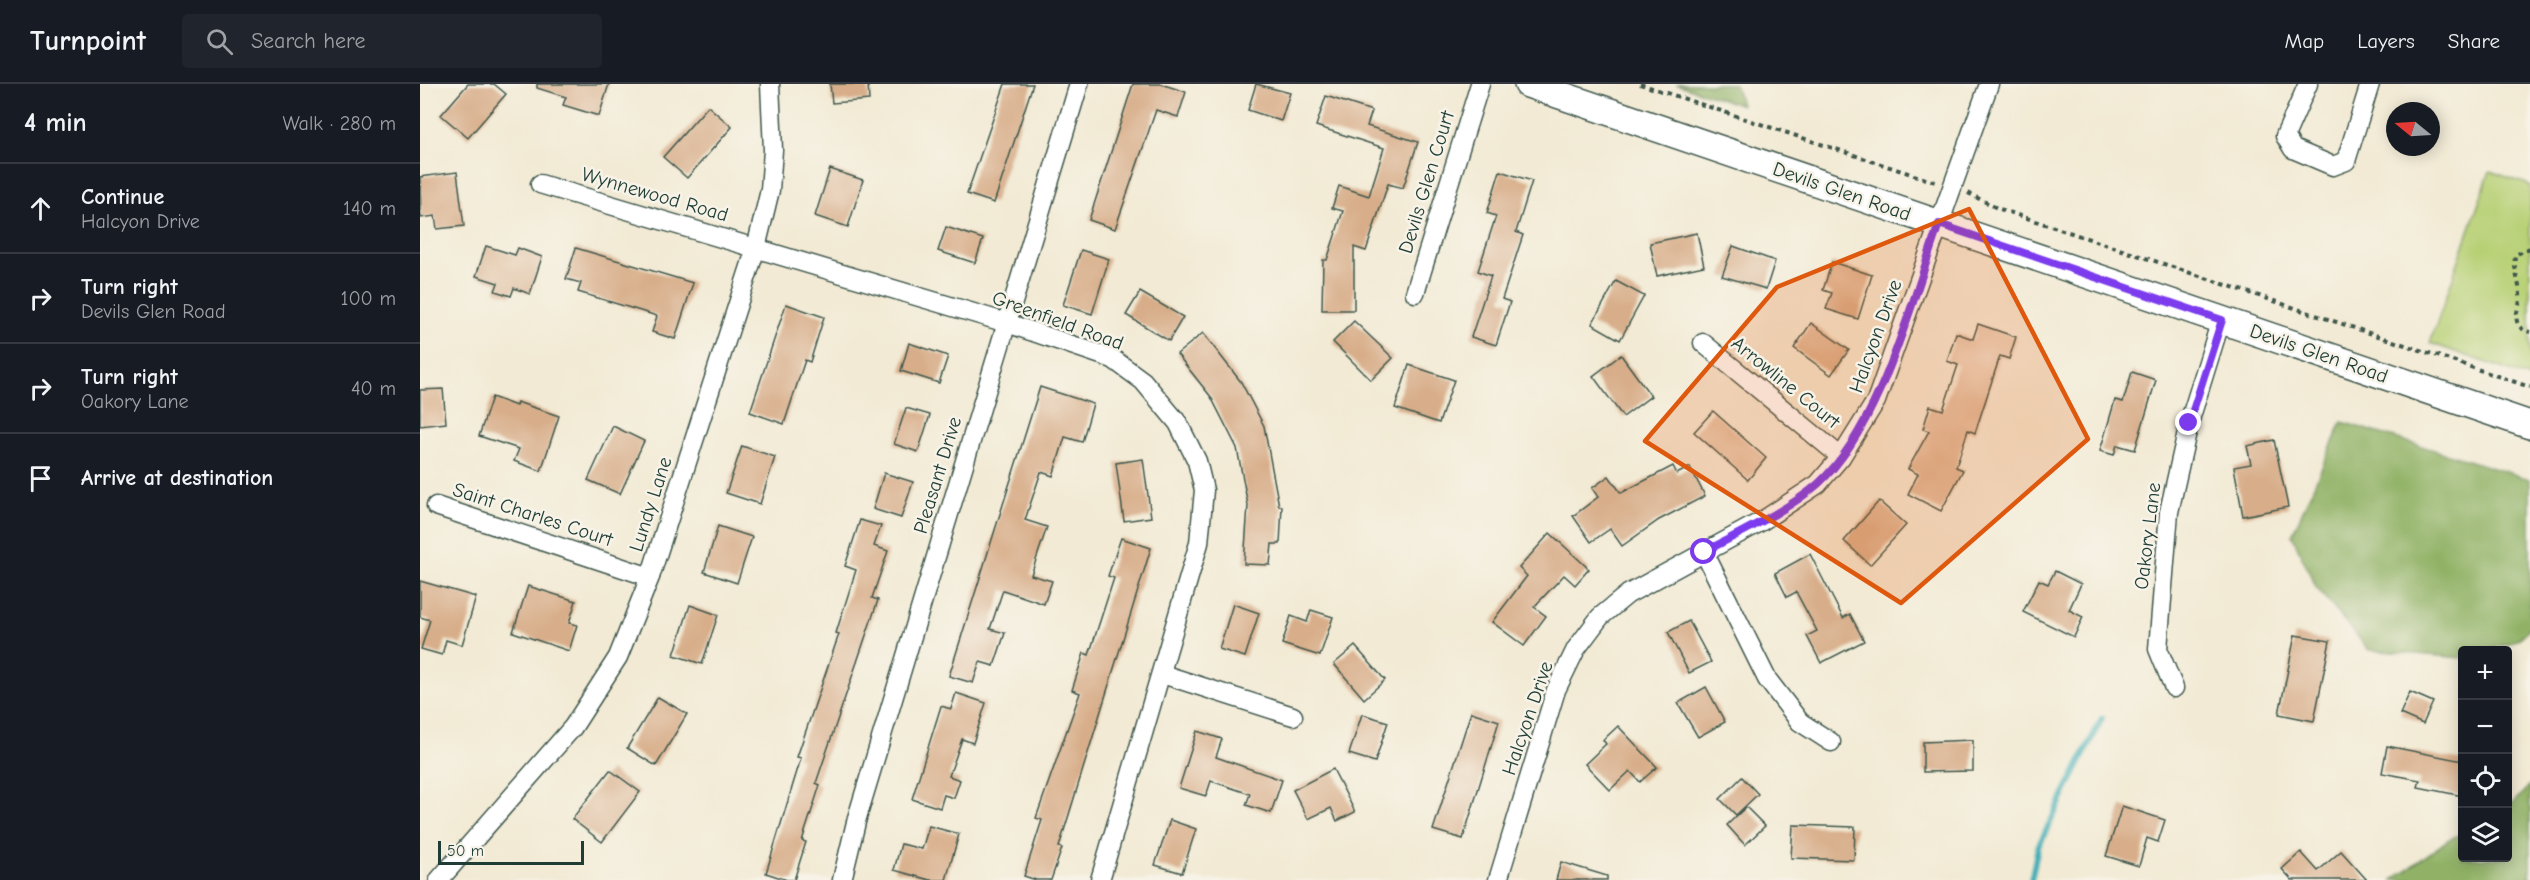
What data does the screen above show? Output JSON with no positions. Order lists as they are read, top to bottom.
{
  "streets": {
    "main road": ["Devils Glen Road"],
    "street": [
      "Devils Glen Court",
      "Wynnewood Road",
      "Greenfield Road",
      "Halcyon Drive",
      "Arrowline Court",
      "Pleasant Drive",
      "Lundy Lane",
      "Saint Charles Court",
      "Oakory Lane"
    ]
  },
  "crossings": [
    ["Devils Glen Road", "Halcyon Drive"],
    ["Devils Glen Road", "Oakory Lane"],
    ["Wynnewood Road", "Greenfield Road"],
    ["Wynnewood Road", "Lundy Lane"],
    ["Greenfield Road", "Pleasant Drive"],
    ["Greenfield Road", "Lundy Lane"],
    ["Halcyon Drive", "Arrowline Court"],
    ["Lundy Lane", "Saint Charles Court"]
  ],
  "scale_bar": "50 m",
  "north": "left",
  "page": {
    "header": "Turnpoint",
    "search": "Search here",
    "nav": ["Map", "Layers", "Share"],
    "heading": ["4 min", "Walk · 280 m"],
    "list": [
      ["Continue", "Halcyon Drive", "140 m"],
      ["Turn right", "Devils Glen Road", "100 m"],
      ["Turn right", "Oakory Lane", "40 m"],
      "Arrive at destination"
    ],
    "map_buttons": ["+", "−"],
    "scale": "50 m"
  }
}
